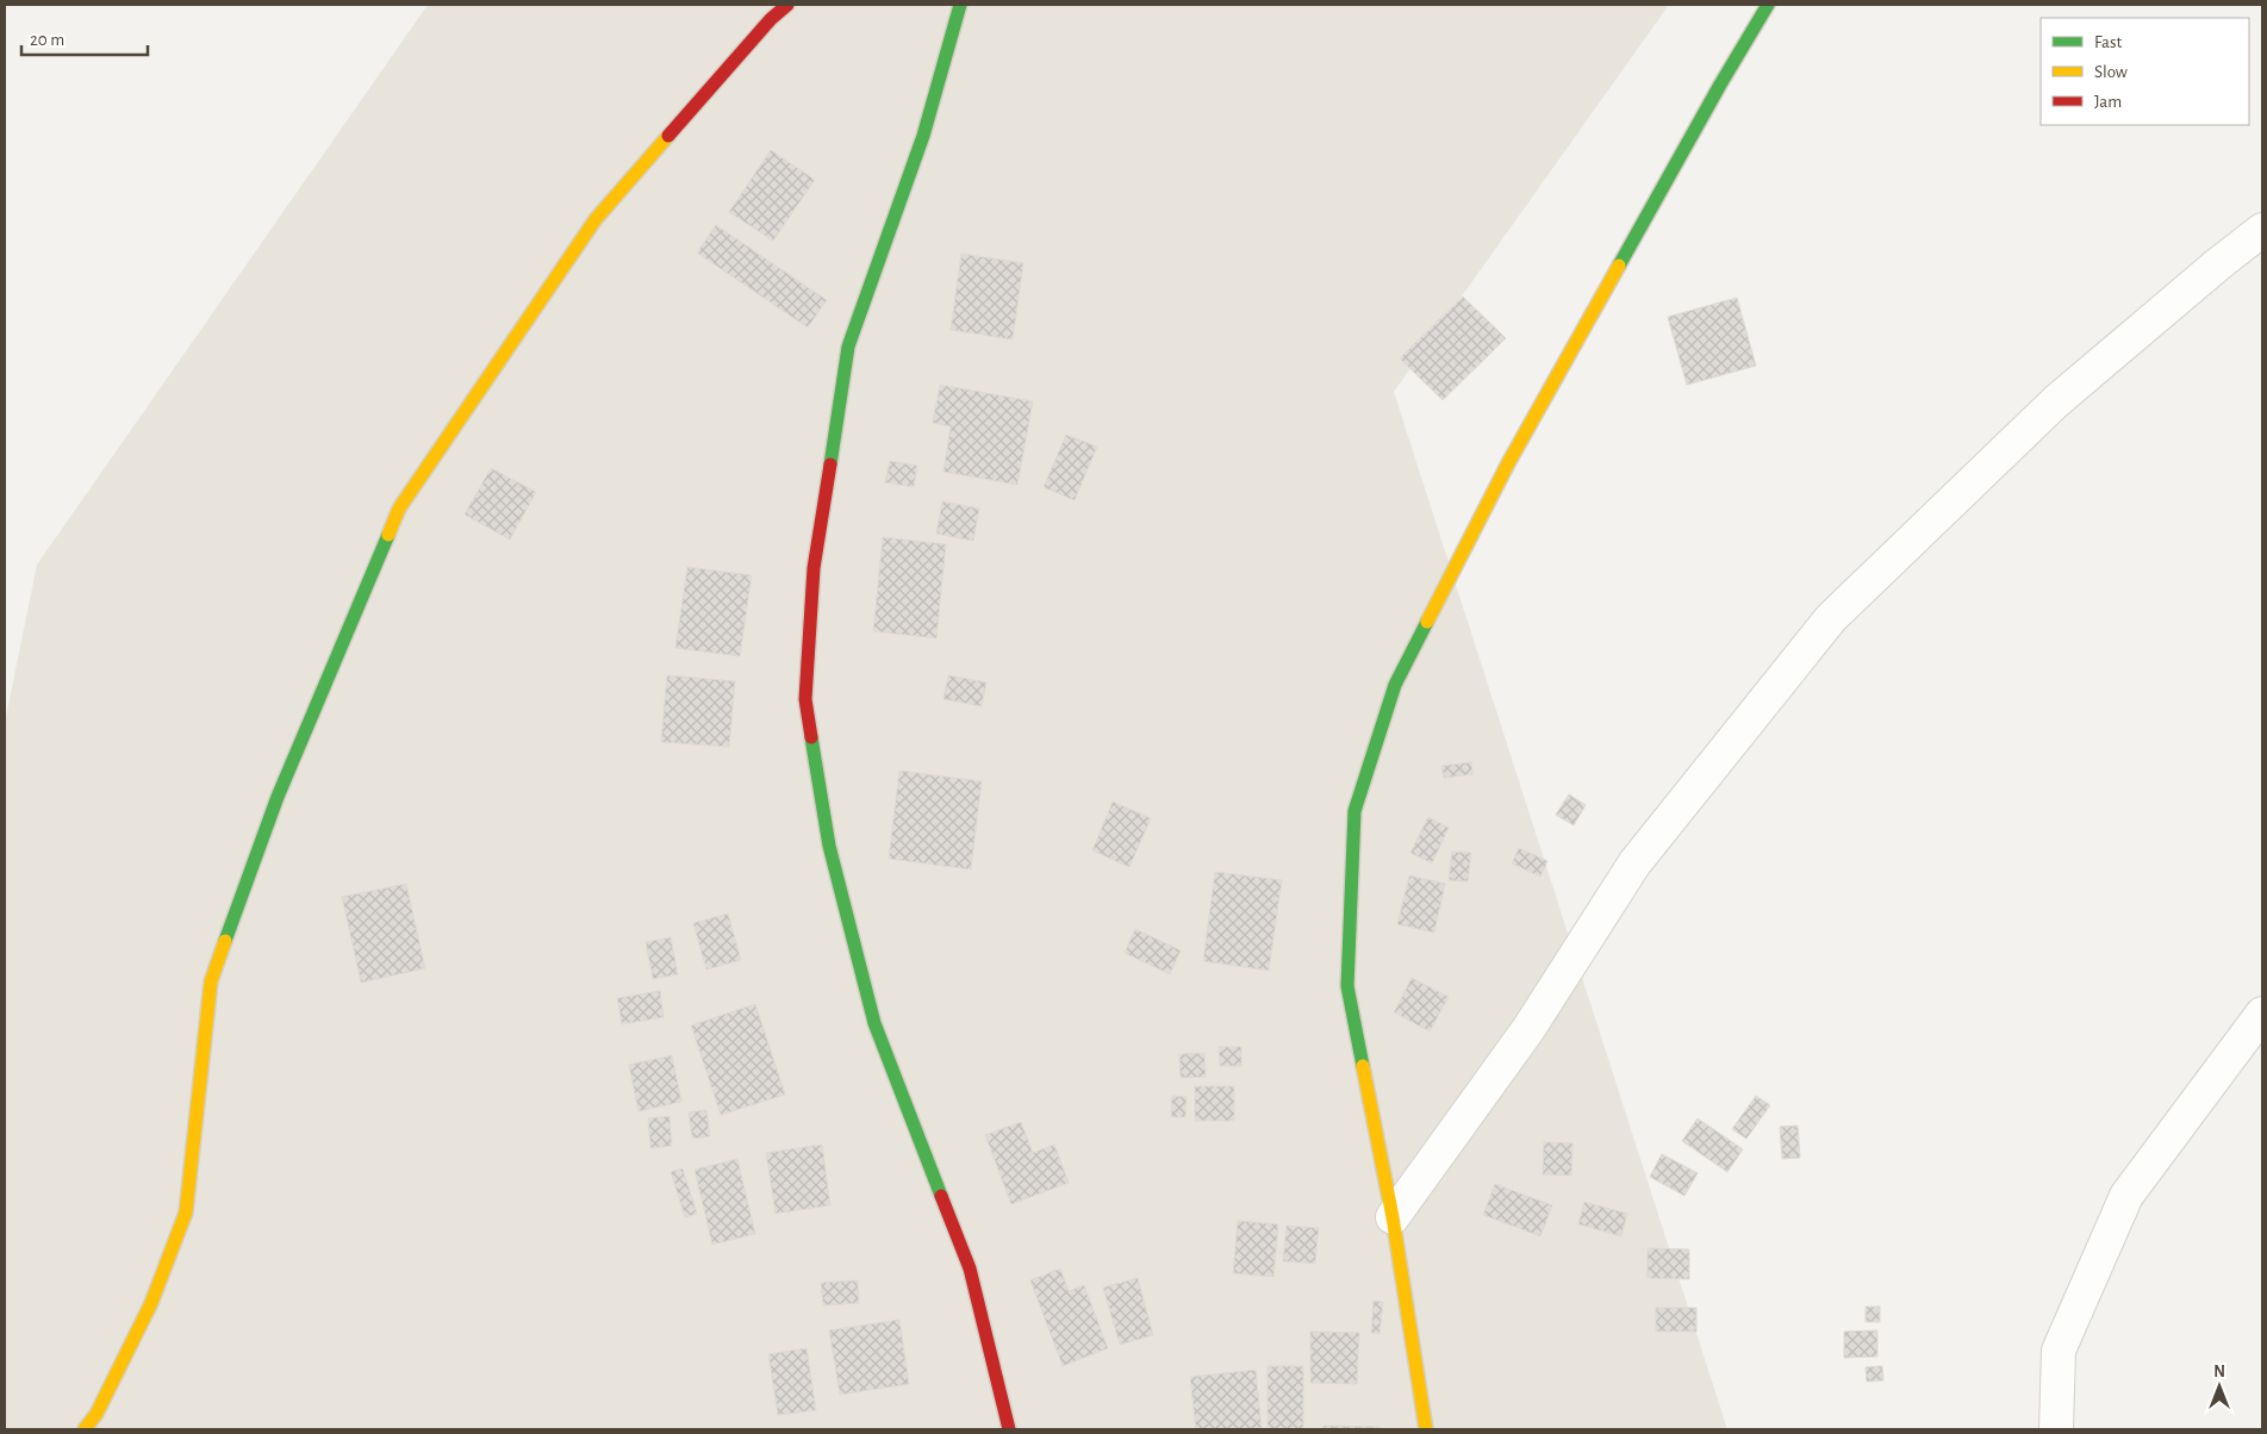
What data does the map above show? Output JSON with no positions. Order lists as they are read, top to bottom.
{
  "legend": ["Fast", "Slow", "Jam"],
  "scale_bar": "20 m",
  "north": "top"
}
